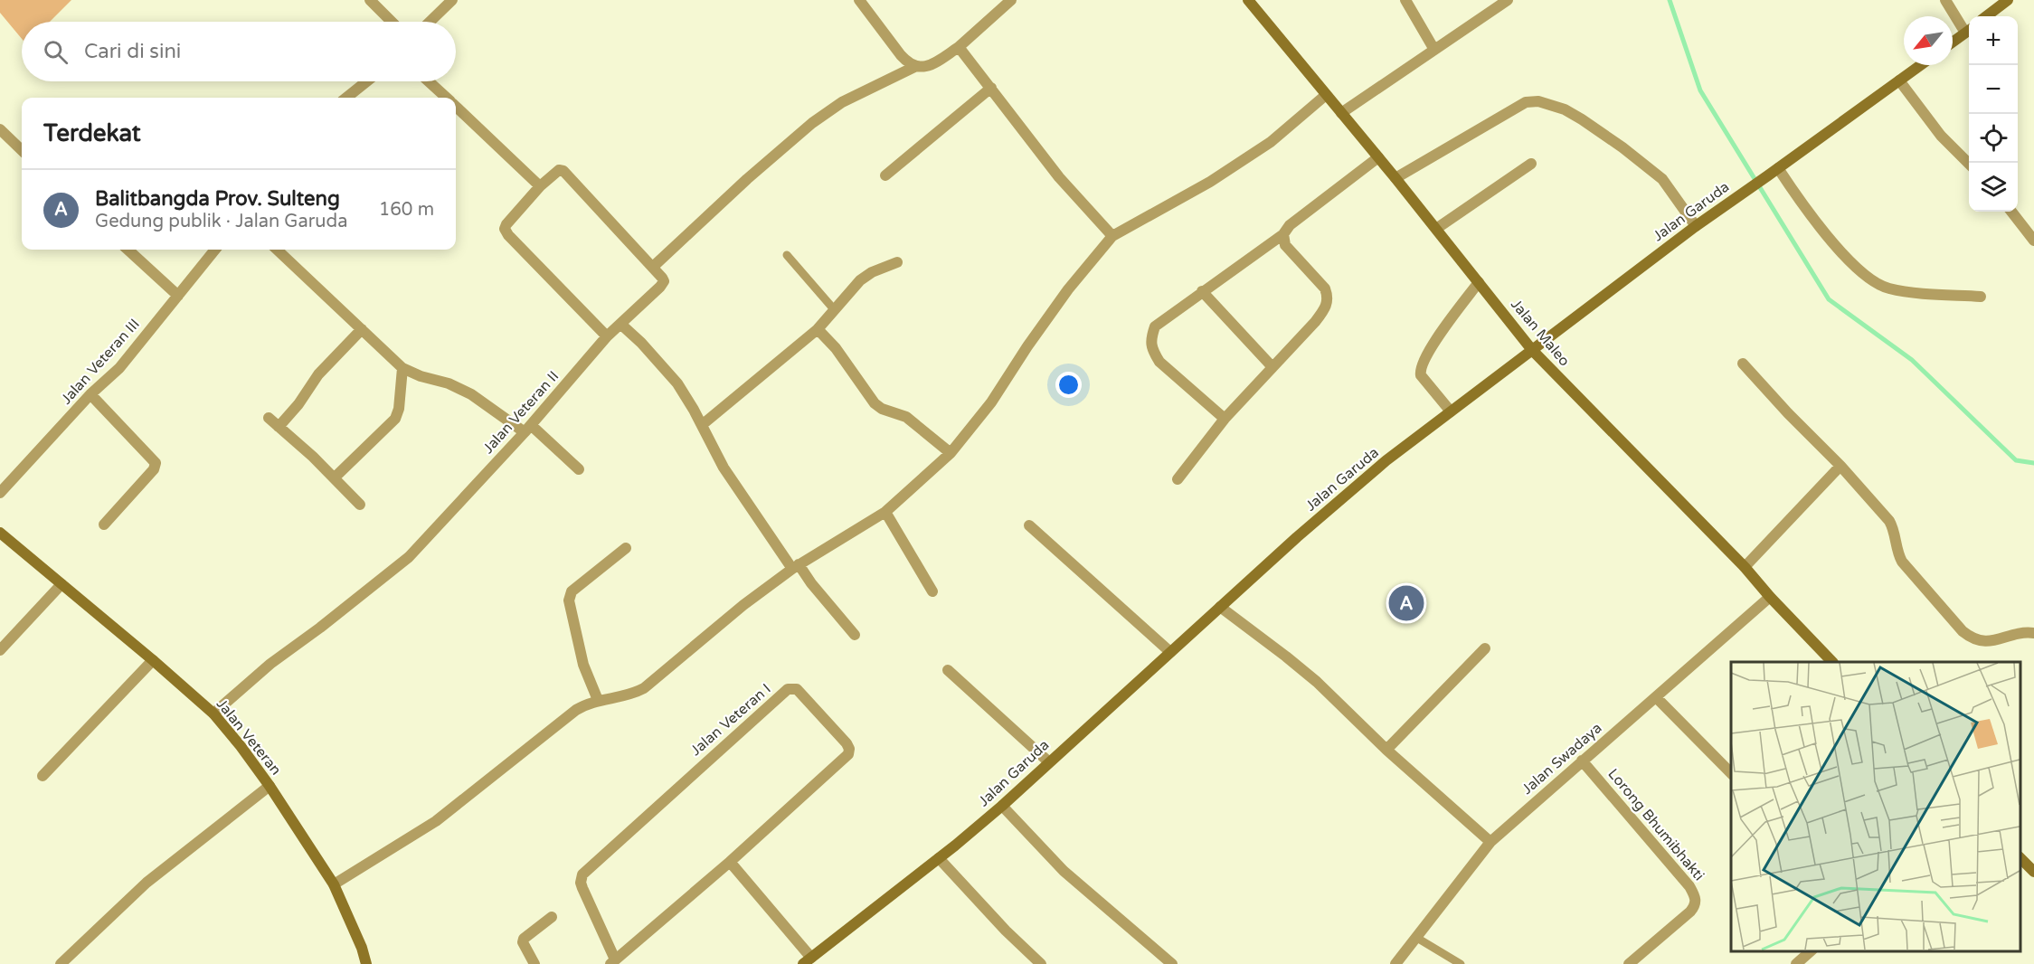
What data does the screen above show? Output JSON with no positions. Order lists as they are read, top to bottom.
{
  "streets": {
    "street": [
      "Jalan Garuda",
      "Jalan Maleo",
      "Jalan Veteran III",
      "Jalan Veteran II",
      "Jalan Veteran I",
      "Jalan Veteran",
      "Jalan Swadaya",
      "Lorong Bhumibhakti"
    ]
  },
  "crossings": [
    ["Jalan Garuda", "Jalan Maleo"],
    ["Jalan Maleo", "Jalan Swadaya"],
    ["Jalan Veteran II", "Jalan Veteran"],
    ["Jalan Swadaya", "Lorong Bhumibhakti"]
  ],
  "north": "bottom left",
  "page": {
    "map_buttons": ["+", "−"],
    "search": "Cari di sini",
    "heading": "Terdekat",
    "list": [
      {
        "mark": "A",
        "name": "Balitbangda Prov. Sulteng",
        "note": "Gedung publik · Jalan Garuda",
        "value": "160 m"
      }
    ],
    "pins": "A"
  }
}
